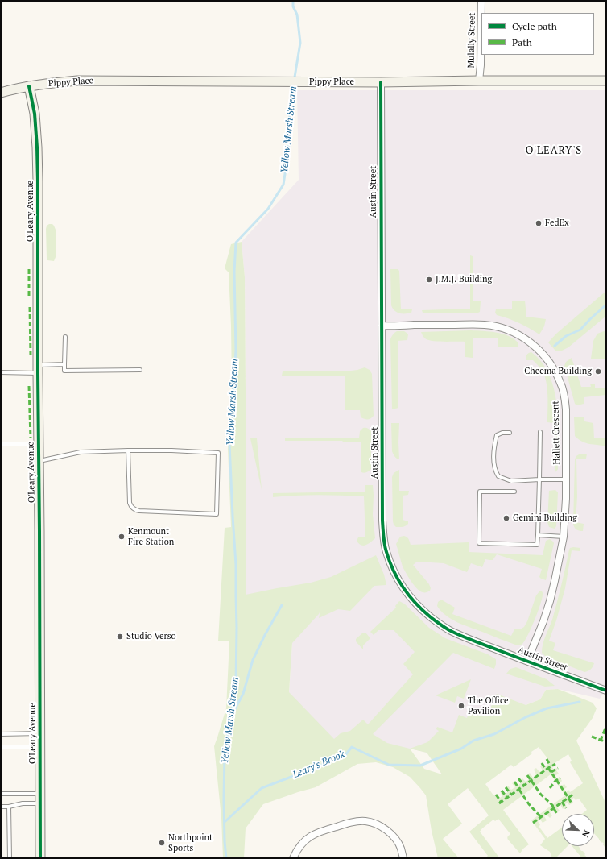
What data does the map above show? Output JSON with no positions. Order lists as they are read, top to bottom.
{
  "streets": {
    "street": [
      "Mulally Street",
      "Pippy Place",
      "Austin Street",
      "O'Leary Avenue",
      "Hallett Crescent"
    ]
  },
  "crossings": [
    ["Mulally Street", "Pippy Place"],
    ["Pippy Place", "Austin Street"],
    ["Pippy Place", "O'Leary Avenue"],
    ["Austin Street", "Hallett Crescent"]
  ],
  "districts": ["O'LEARY'S"],
  "water": ["Yellow Marsh Stream", "Leary's Brook"],
  "places": [
    "FedEx",
    "J.M.J. Building",
    "Cheema Building",
    "Gemini Building",
    "Kenmount Fire Station",
    "Studio Versō",
    "The Office Pavilion",
    "Northpoint Sports"
  ],
  "legend": ["Cycle path", "Path"],
  "north": "bottom right"
}
